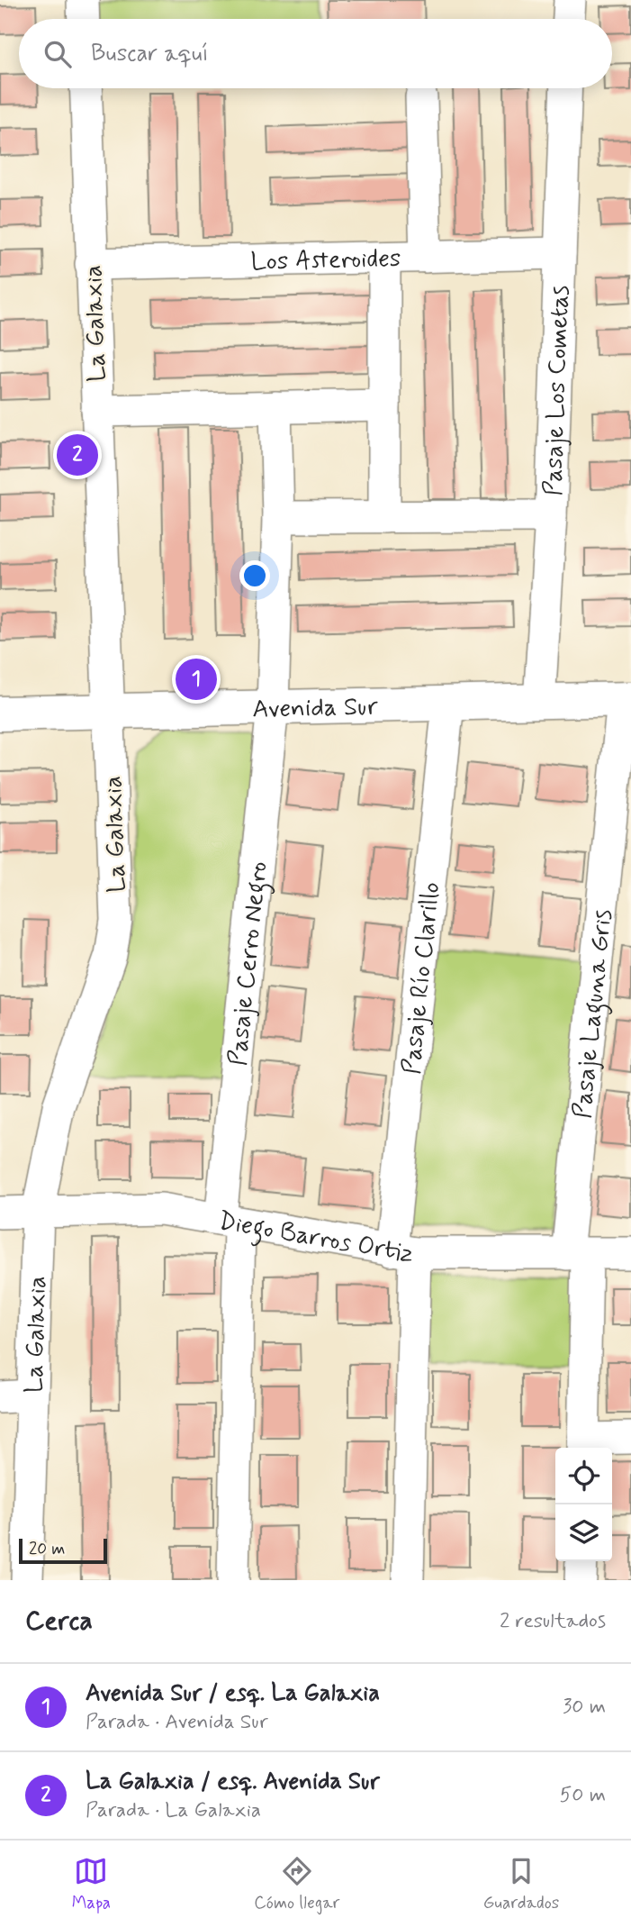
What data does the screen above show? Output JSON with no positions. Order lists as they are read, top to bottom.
{
  "streets": {
    "street": [
      "Los Asteroides",
      "La Galaxia",
      "Pasaje Los Cometas",
      "Avenida Sur",
      "Pasaje Cerro Negro",
      "Pasaje Río Clarillo",
      "Pasaje Laguna Gris",
      "Diego Barros Ortiz"
    ]
  },
  "crossings": [
    ["Los Asteroides", "La Galaxia"],
    ["Los Asteroides", "Pasaje Los Cometas"],
    ["La Galaxia", "Avenida Sur"],
    ["La Galaxia", "Diego Barros Ortiz"],
    ["Pasaje Los Cometas", "Avenida Sur"],
    ["Avenida Sur", "Pasaje Cerro Negro"],
    ["Avenida Sur", "Pasaje Río Clarillo"],
    ["Avenida Sur", "Pasaje Laguna Gris"],
    ["Pasaje Cerro Negro", "Diego Barros Ortiz"],
    ["Pasaje Río Clarillo", "Diego Barros Ortiz"],
    ["Pasaje Laguna Gris", "Diego Barros Ortiz"]
  ],
  "scale_bar": "20 m",
  "page": {
    "search": "Buscar aquí",
    "pins": ["2", "1"],
    "scale": "20 m",
    "heading": ["Cerca", "2 resultados"],
    "list": [
      {
        "mark": "1",
        "name": "Avenida Sur / esq. La Galaxia",
        "note": "Parada · Avenida Sur",
        "value": "30 m"
      },
      {
        "mark": "2",
        "name": "La Galaxia / esq. Avenida Sur",
        "note": "Parada · La Galaxia",
        "value": "50 m"
      }
    ],
    "nav": ["Mapa", "Cómo llegar", "Guardados"]
  }
}
